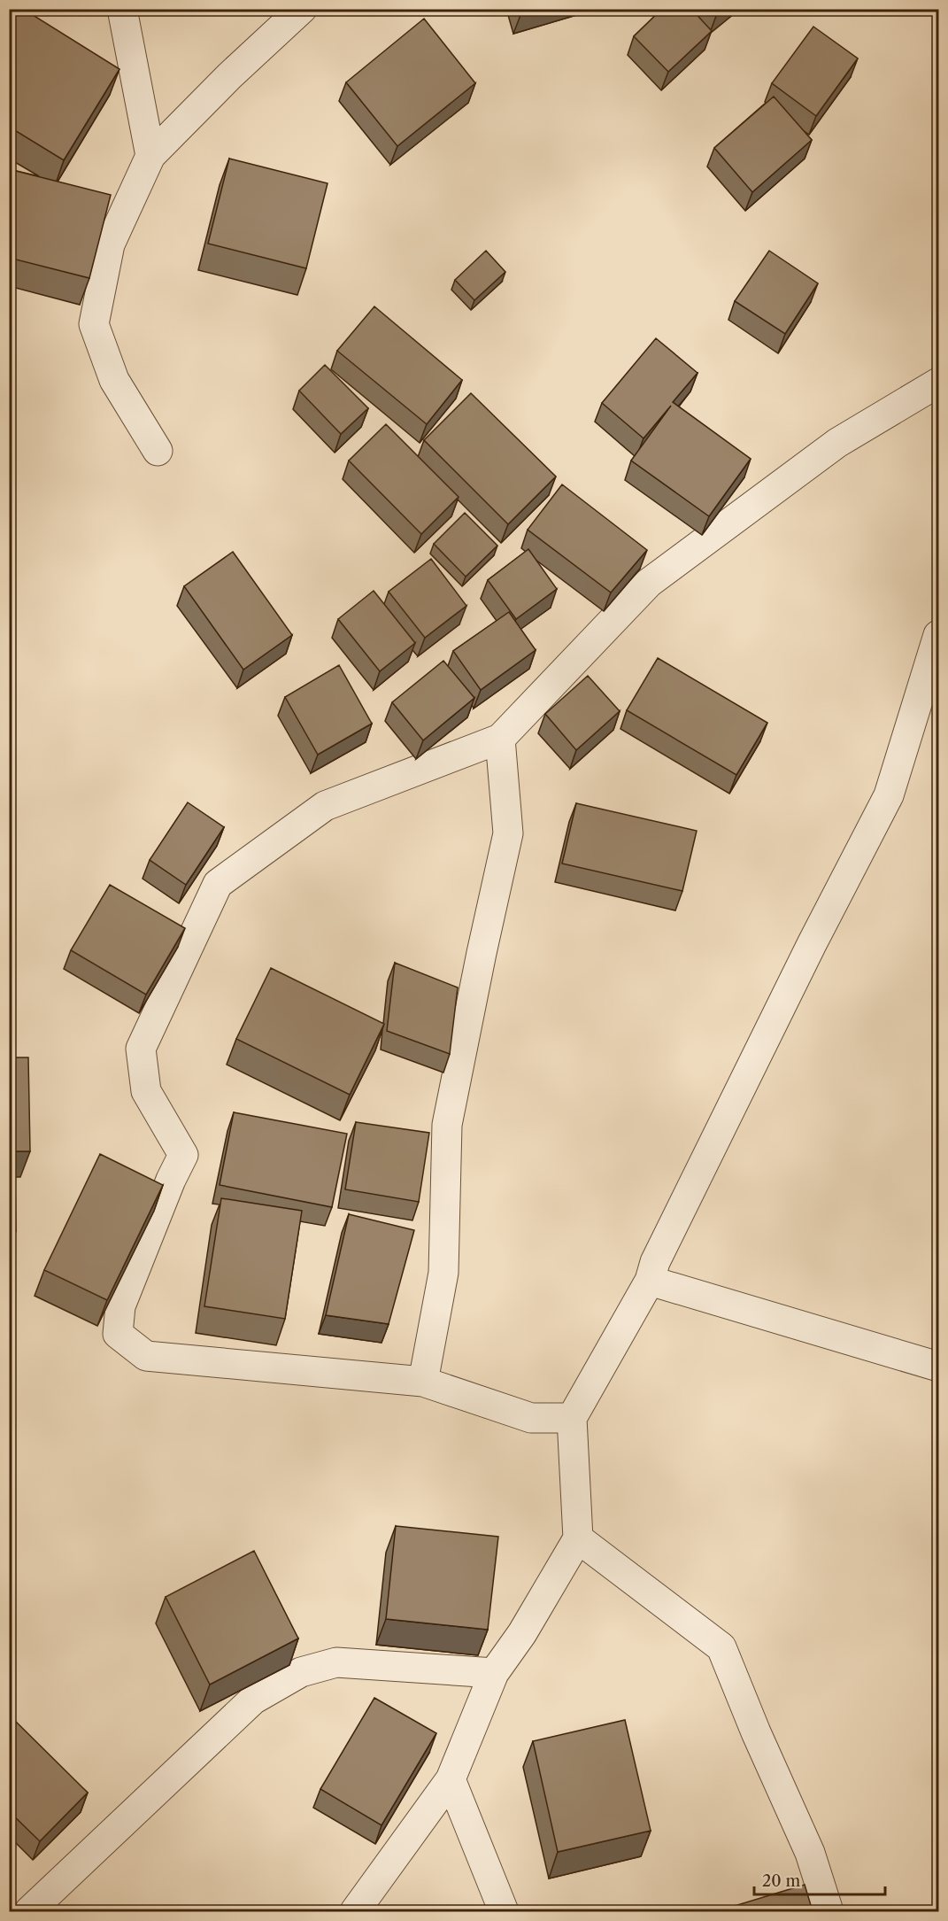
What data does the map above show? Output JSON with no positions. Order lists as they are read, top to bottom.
{
  "scale_bar": "20 m"
}
